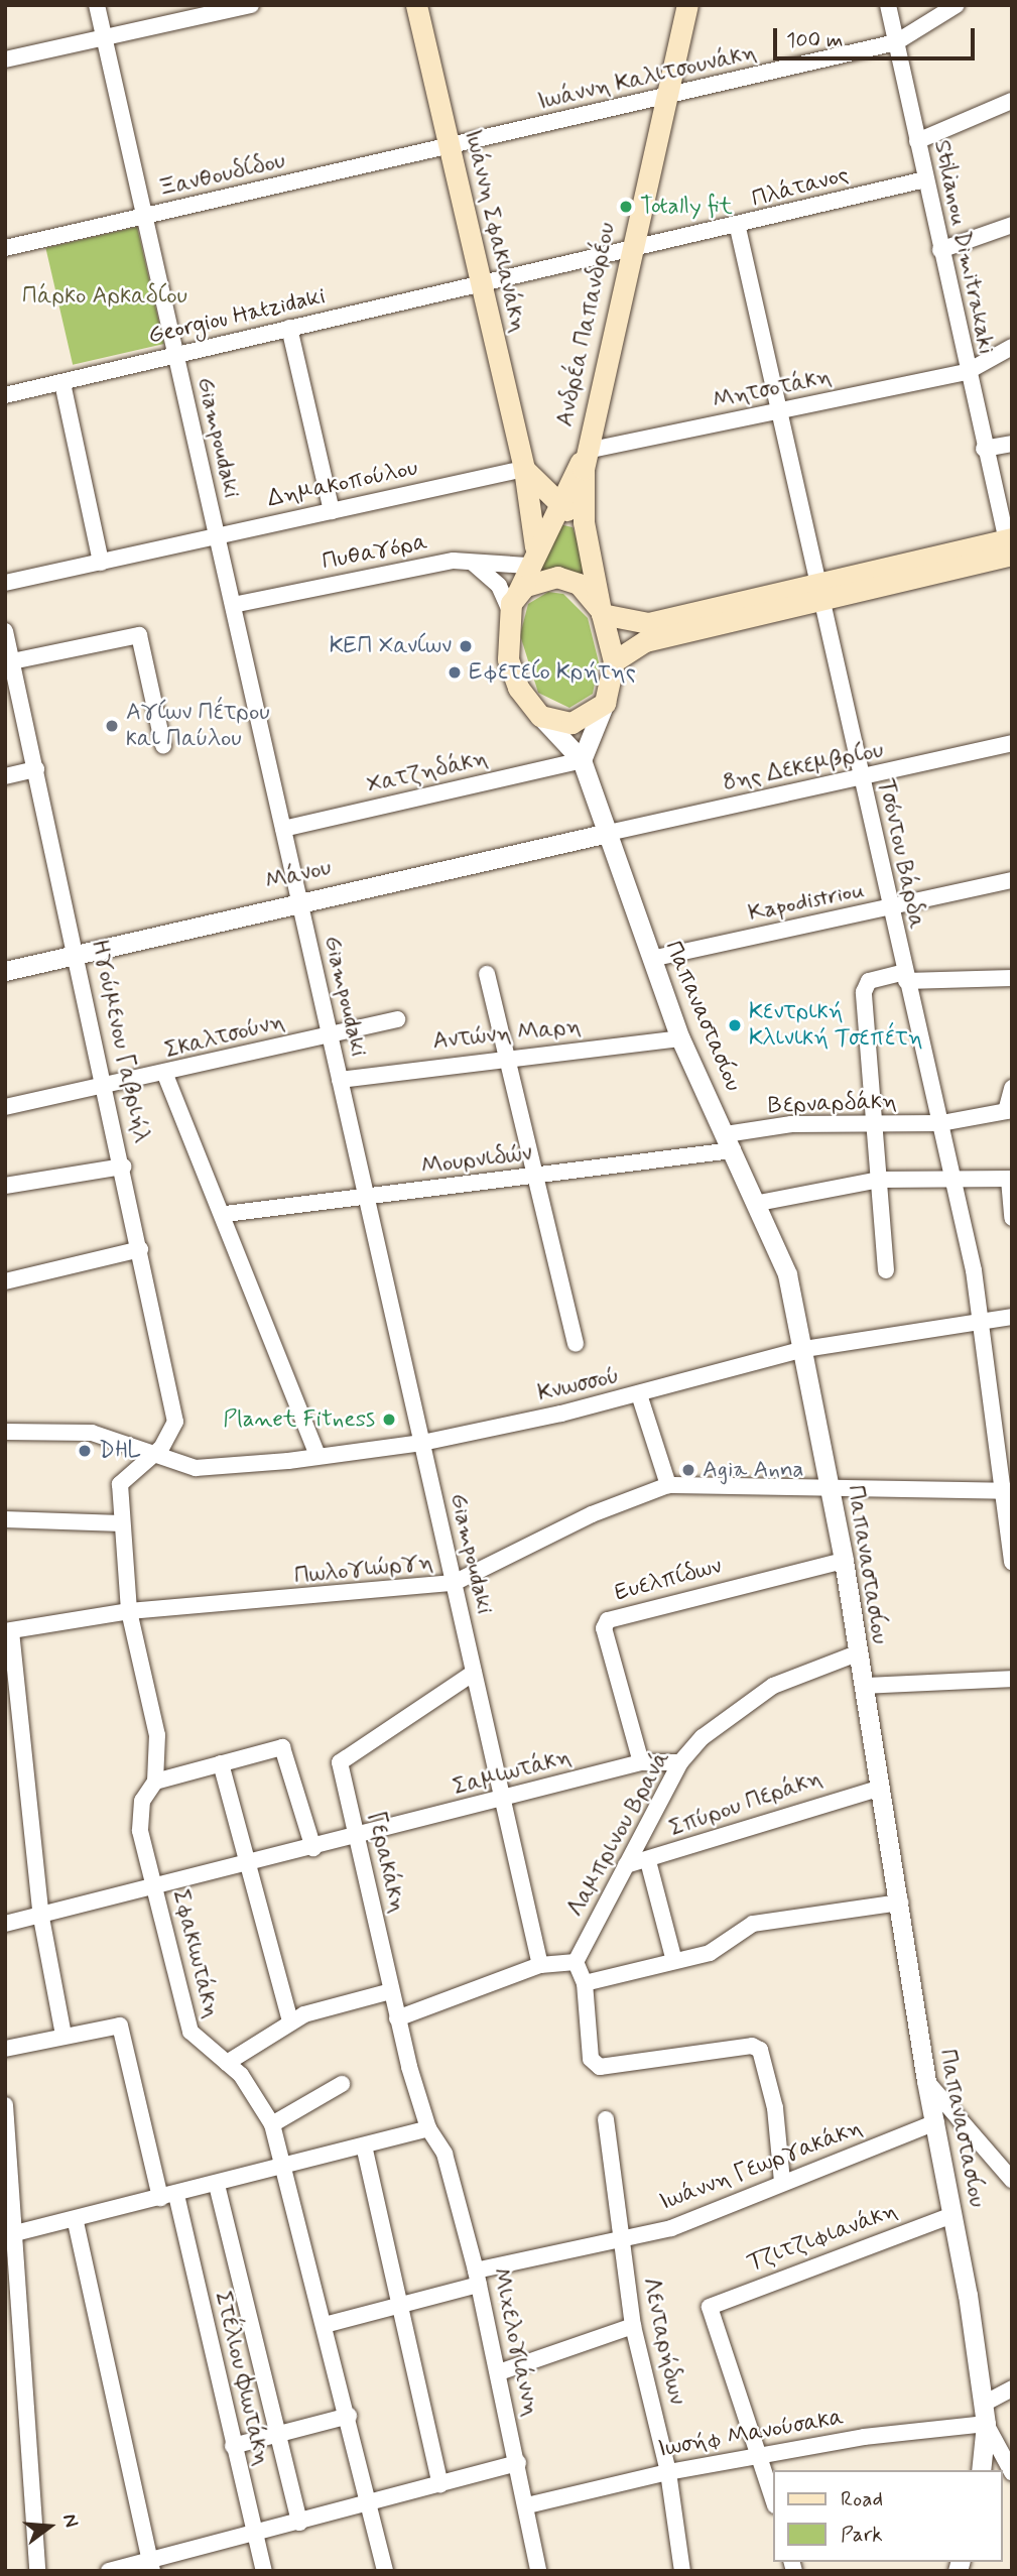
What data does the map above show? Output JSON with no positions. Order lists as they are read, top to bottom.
{
  "streets": {
    "main road": ["Ιωάννη Σφακιανάκη", "Ανδρέα Παπανδρέου"],
    "street": [
      "Ιωάννη Καλιτσουνάκη",
      "Ξανθουδίδου",
      "Πλάτανος",
      "Stilianou Dimitrakaki",
      "Georgiou Hatzidaki",
      "Μητσοτάκη",
      "Giampoudaki",
      "Δημακοπούλου",
      "Πυθαγόρα",
      "8ης Δεκεμβρίου",
      "Χατζηδάκη",
      "Τσόντου Βάρδα",
      "Μάνου",
      "Kapodistriou",
      "Παπαναστασίου",
      "Αντώνη Μαρη",
      "Σκαλτσούνη",
      "Ηγούμενου Γαβριήλ",
      "Βερναρδάκη",
      "Μουρνιδών",
      "Κνωσσού",
      "Πωλογιώργη",
      "Ευελπίδων",
      "Σαμιωτάκη",
      "Σπύρου Περάκη",
      "Λαμπρινου Βρανά",
      "Γερακάκη",
      "Σφακιωτάκη",
      "Ιωάννη Γεωργακάκη",
      "Τζιτζιφιανάκη",
      "Λενταρήδων",
      "Μιχελογιάννη",
      "Στέλιου Φιωτάκη",
      "Ιωσήφ Μανούσακα"
    ]
  },
  "crossings": [
    ["Ιωάννη Καλιτσουνάκη", "Ξανθουδίδου"],
    ["Ιωάννη Καλιτσουνάκη", "Ιωάννη Σφακιανάκη"],
    ["Ιωάννη Καλιτσουνάκη", "Stilianou Dimitrakaki"],
    ["Ιωάννη Καλιτσουνάκη", "Ανδρέα Παπανδρέου"],
    ["Ξανθουδίδου", "Ιωάννη Σφακιανάκη"],
    ["Ξανθουδίδου", "Giampoudaki"],
    ["Πλάτανος", "Ιωάννη Σφακιανάκη"],
    ["Πλάτανος", "Stilianou Dimitrakaki"],
    ["Πλάτανος", "Georgiou Hatzidaki"],
    ["Πλάτανος", "Ανδρέα Παπανδρέου"],
    ["Πλάτανος", "Τσόντου Βάρδα"],
    ["Ιωάννη Σφακιανάκη", "Georgiou Hatzidaki"],
    ["Ιωάννη Σφακιανάκη", "Ανδρέα Παπανδρέου"],
    ["Ιωάννη Σφακιανάκη", "Δημακοπούλου"],
    ["Ιωάννη Σφακιανάκη", "Πυθαγόρα"],
    ["Stilianou Dimitrakaki", "Μητσοτάκη"],
    ["Georgiou Hatzidaki", "Giampoudaki"],
    ["Ανδρέα Παπανδρέου", "Μητσοτάκη"],
    ["Ανδρέα Παπανδρέου", "Πυθαγόρα"],
    ["Ανδρέα Παπανδρέου", "Παπαναστασίου"],
    ["Μητσοτάκη", "Τσόντου Βάρδα"],
    ["Giampoudaki", "Δημακοπούλου"],
    ["Giampoudaki", "Πυθαγόρα"],
    ["Giampoudaki", "Χατζηδάκη"],
    ["Giampoudaki", "Μάνου"],
    ["Giampoudaki", "Αντώνη Μαρη"],
    ["Giampoudaki", "Σκαλτσούνη"],
    ["Giampoudaki", "Μουρνιδών"],
    ["Giampoudaki", "Κνωσσού"],
    ["Giampoudaki", "Πωλογιώργη"],
    ["Giampoudaki", "Σαμιωτάκη"],
    ["Giampoudaki", "Γερακάκη"],
    ["8ης Δεκεμβρίου", "Τσόντου Βάρδα"],
    ["8ης Δεκεμβρίου", "Μάνου"],
    ["8ης Δεκεμβρίου", "Παπαναστασίου"],
    ["Χατζηδάκη", "Παπαναστασίου"],
    ["Τσόντου Βάρδα", "Kapodistriou"],
    ["Τσόντου Βάρδα", "Βερναρδάκη"],
    ["Τσόντου Βάρδα", "Κνωσσού"],
    ["Τσόντου Βάρδα", "Πωλογιώργη"],
    ["Μάνου", "Παπαναστασίου"],
    ["Μάνου", "Ηγούμενου Γαβριήλ"],
    ["Kapodistriou", "Παπαναστασίου"],
    ["Παπαναστασίου", "Αντώνη Μαρη"],
    ["Παπαναστασίου", "Βερναρδάκη"],
    ["Παπαναστασίου", "Μουρνιδών"],
    ["Παπαναστασίου", "Κνωσσού"],
    ["Παπαναστασίου", "Πωλογιώργη"],
    ["Παπαναστασίου", "Ευελπίδων"],
    ["Παπαναστασίου", "Σπύρου Περάκη"],
    ["Παπαναστασίου", "Λαμπρινου Βρανά"],
    ["Παπαναστασίου", "Ιωάννη Γεωργακάκη"],
    ["Παπαναστασίου", "Τζιτζιφιανάκη"],
    ["Παπαναστασίου", "Ιωσήφ Μανούσακα"],
    ["Σκαλτσούνη", "Ηγούμενου Γαβριήλ"],
    ["Ηγούμενου Γαβριήλ", "Κνωσσού"],
    ["Ηγούμενου Γαβριήλ", "Σφακιωτάκη"],
    ["Βερναρδάκη", "Μουρνιδών"],
    ["Κνωσσού", "Σφακιωτάκη"],
    ["Πωλογιώργη", "Σφακιωτάκη"],
    ["Ευελπίδων", "Σαμιωτάκη"],
    ["Σαμιωτάκη", "Λαμπρινου Βρανά"],
    ["Σαμιωτάκη", "Γερακάκη"],
    ["Σαμιωτάκη", "Σφακιωτάκη"],
    ["Σπύρου Περάκη", "Λαμπρινου Βρανά"],
    ["Γερακάκη", "Μιχελογιάννη"],
    ["Σφακιωτάκη", "Ιωάννη Γεωργακάκη"],
    ["Ιωάννη Γεωργακάκη", "Λενταρήδων"],
    ["Ιωάννη Γεωργακάκη", "Μιχελογιάννη"],
    ["Τζιτζιφιανάκη", "Ιωσήφ Μανούσακα"],
    ["Λενταρήδων", "Ιωσήφ Μανούσακα"],
    ["Μιχελογιάννη", "Ιωσήφ Μανούσακα"]
  ],
  "parks": ["Πάρκο Αρκαδίου"],
  "places": [
    "Totally fit",
    "ΚΕΠ Χανίων",
    "Εφετείο Κρήτης",
    "Αγίων Πέτρου και Παύλου",
    "Κεντρική Κλινική Τσεπέτη",
    "Planet Fitness",
    "DHL",
    "Agia Anna"
  ],
  "legend": ["Road", "Park"],
  "scale_bar": "100 m",
  "north": "right"
}
